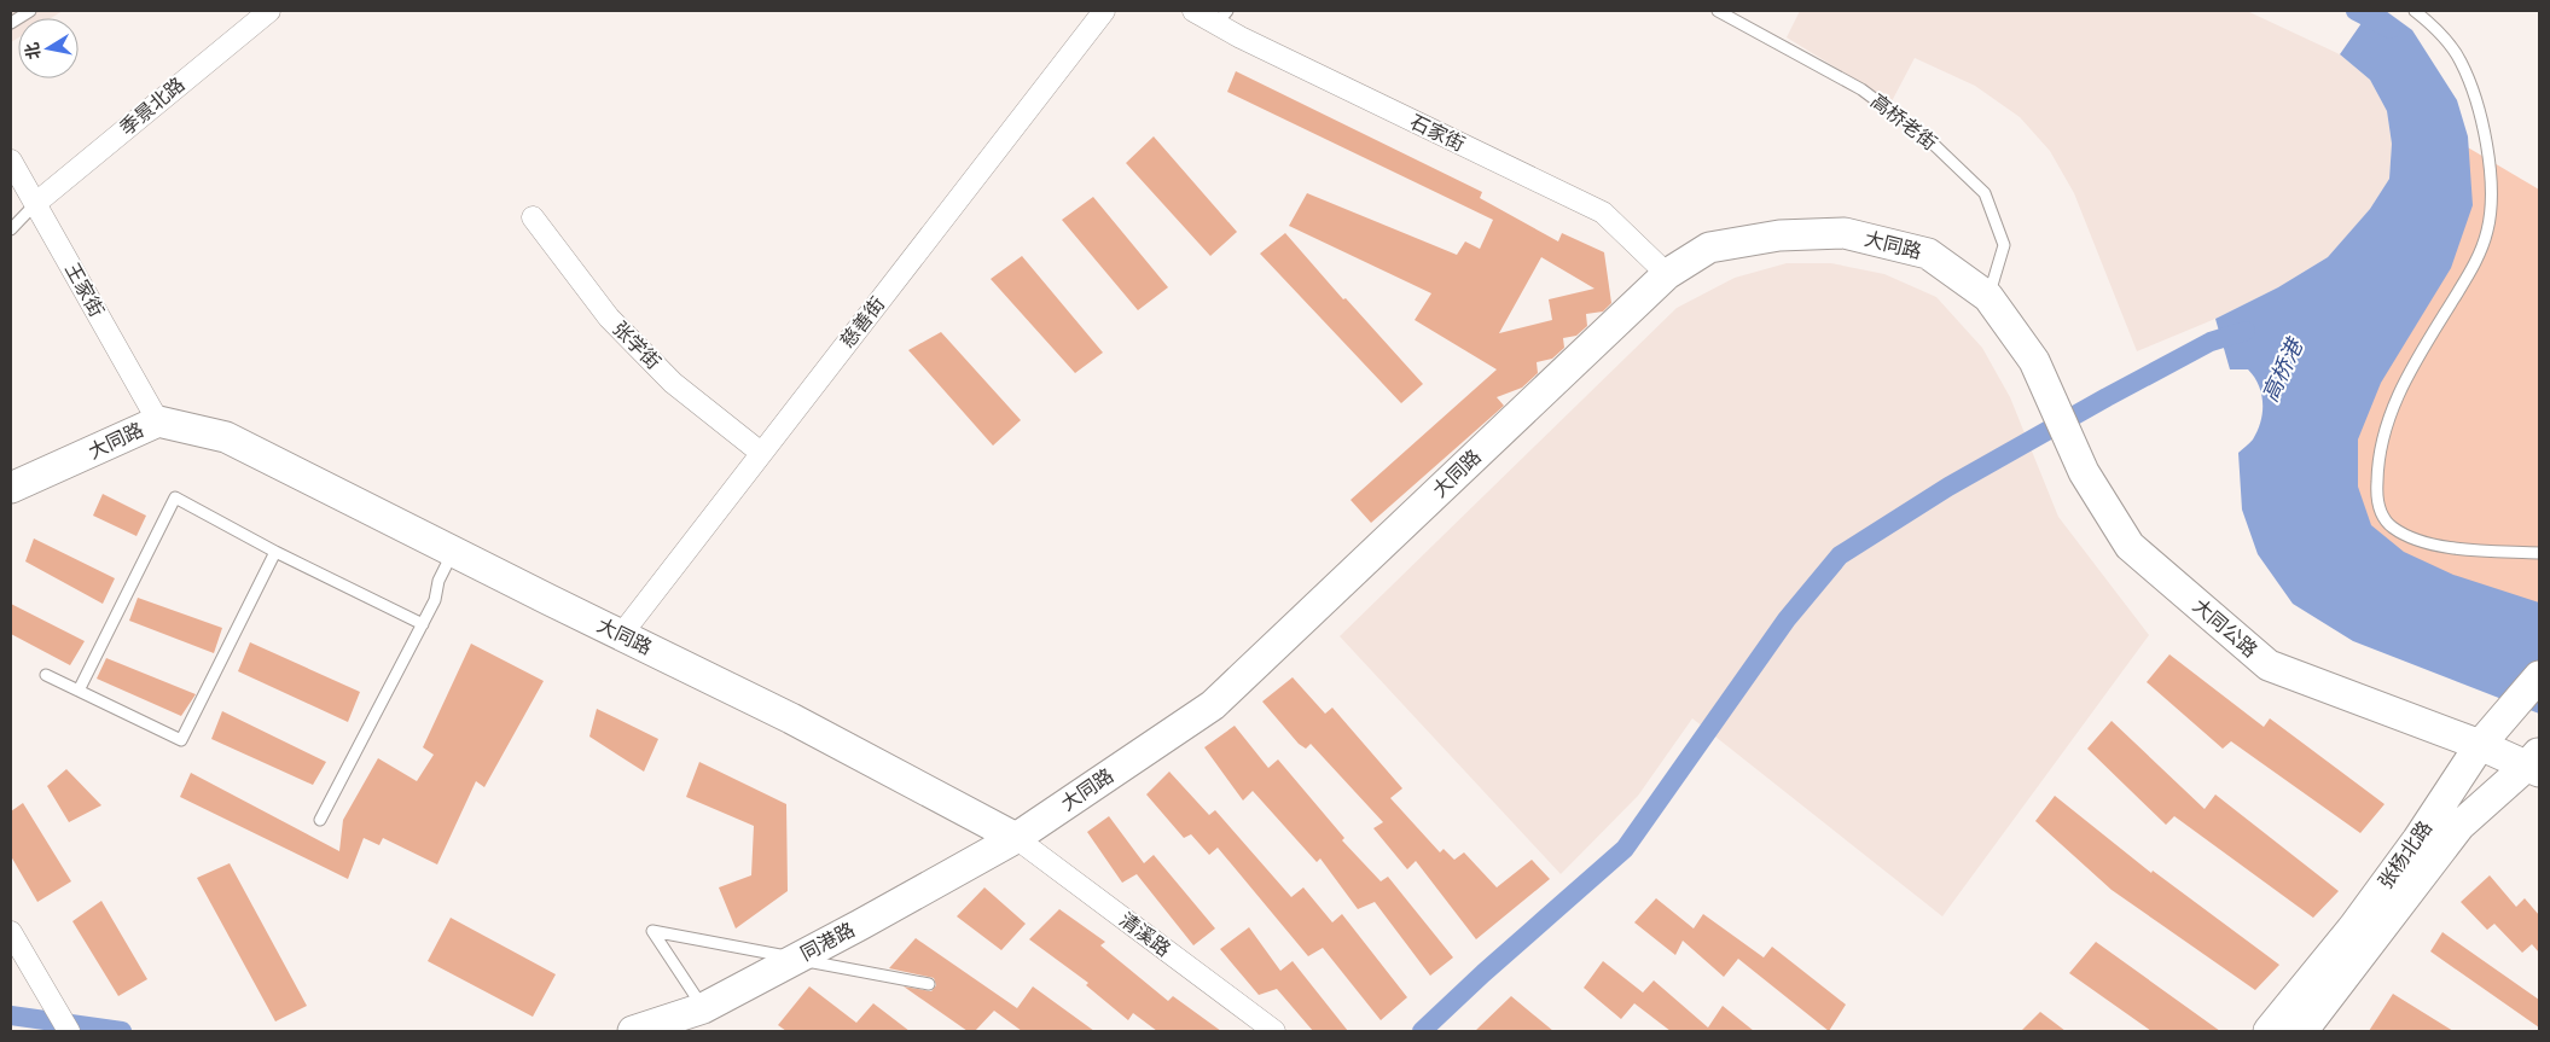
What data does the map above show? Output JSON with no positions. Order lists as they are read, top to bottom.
{
  "streets": {
    "street": [
      "季景北路",
      "石家街",
      "大同路",
      "王家街",
      "慈善街",
      "张学街",
      "大同公路",
      "张杨北路",
      "清溪路",
      "同港路"
    ],
    "lane": ["高桥老街"]
  },
  "crossings": [
    ["季景北路", "王家街"],
    ["高桥老街", "大同路"],
    ["石家街", "大同路"],
    ["大同路", "王家街"],
    ["大同路", "慈善街"],
    ["大同路", "大同公路"],
    ["大同路", "清溪路"],
    ["大同路", "同港路"],
    ["慈善街", "张学街"],
    ["大同公路", "张杨北路"],
    ["清溪路", "同港路"]
  ],
  "water": ["高桥港"],
  "north": "left"
}
